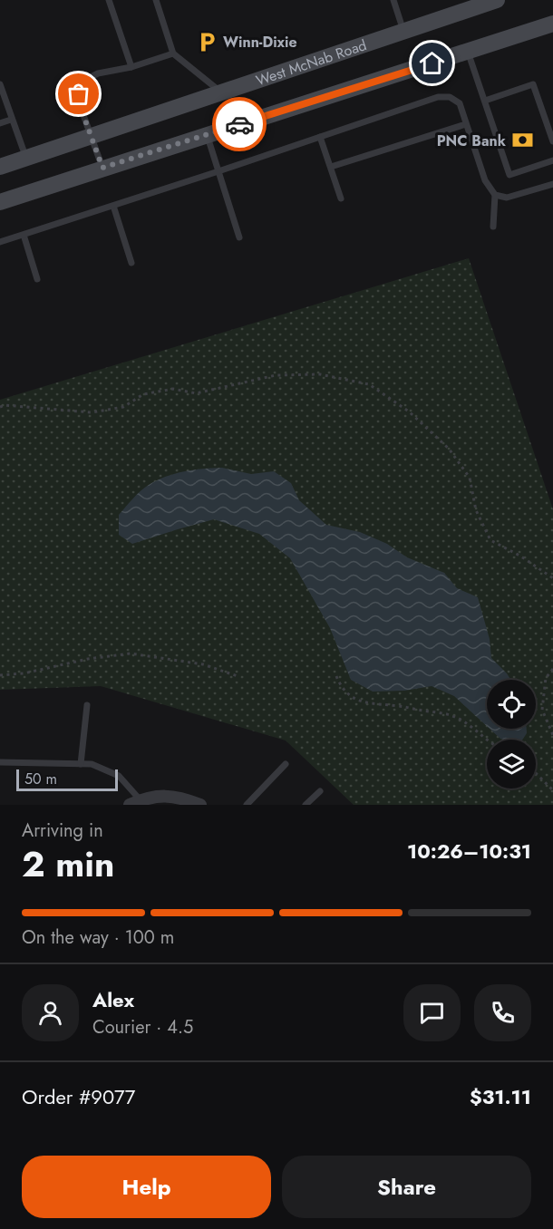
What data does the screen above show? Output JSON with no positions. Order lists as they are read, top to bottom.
{
  "streets": {
    "main road": ["West McNab Road"]
  },
  "places": {
    "parking": ["Winn-Dixie"],
    "bank": ["PNC Bank"]
  },
  "scale_bar": "50 m",
  "page": {
    "scale": "50 m",
    "heading": ["2 min", "Arriving in", "10:26–10:31"],
    "panel": [
      "Alex",
      "Courier · 4.5",
      "Order #9077",
      "$31.11"
    ],
    "bar": "On the way · 100 m",
    "buttons": ["Help", "Share"]
  }
}
